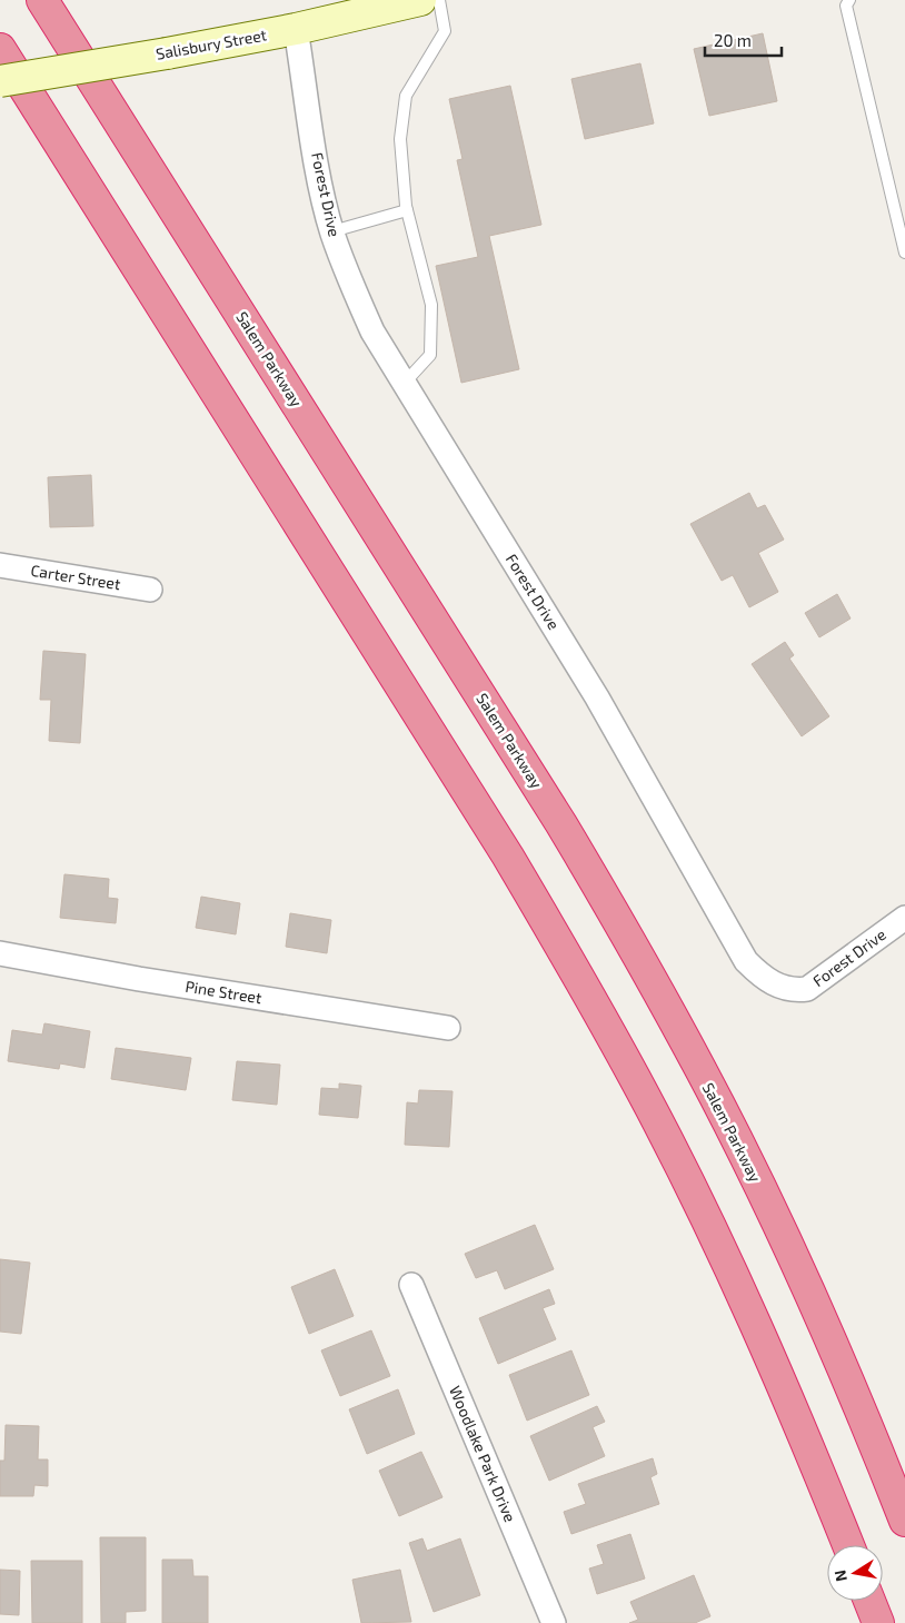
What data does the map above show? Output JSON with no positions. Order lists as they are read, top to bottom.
{
  "streets": {
    "highway": ["Salem Parkway"],
    "main road": ["Salisbury Street"],
    "street": [
      "Forest Drive",
      "Carter Street",
      "Pine Street",
      "Woodlake Park Drive"
    ]
  },
  "crossings": [
    ["Salisbury Street", "Forest Drive"]
  ],
  "scale_bar": "20 m",
  "north": "left"
}
